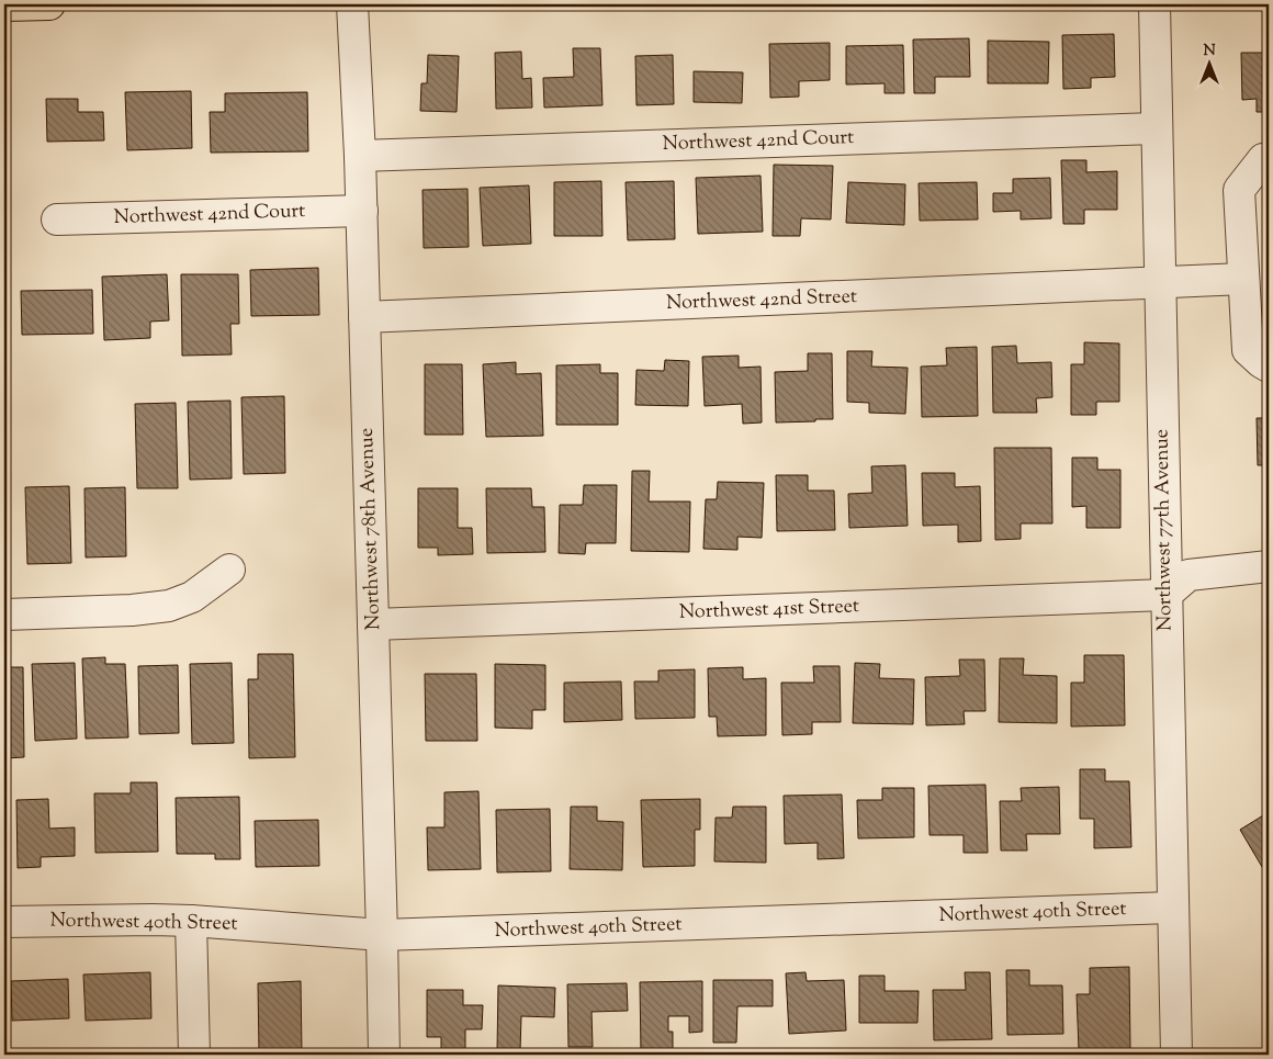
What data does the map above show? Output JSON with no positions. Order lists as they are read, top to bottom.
{
  "streets": {
    "street": [
      "Northwest 42nd Court",
      "Northwest 42nd Street",
      "Northwest 78th Avenue",
      "Northwest 77th Avenue",
      "Northwest 41st Street",
      "Northwest 40th Street"
    ]
  },
  "crossings": [
    ["Northwest 42nd Court", "Northwest 78th Avenue"],
    ["Northwest 42nd Court", "Northwest 77th Avenue"],
    ["Northwest 42nd Street", "Northwest 78th Avenue"],
    ["Northwest 42nd Street", "Northwest 77th Avenue"],
    ["Northwest 78th Avenue", "Northwest 41st Street"],
    ["Northwest 78th Avenue", "Northwest 40th Street"],
    ["Northwest 77th Avenue", "Northwest 41st Street"],
    ["Northwest 77th Avenue", "Northwest 40th Street"]
  ],
  "north": "top"
}
